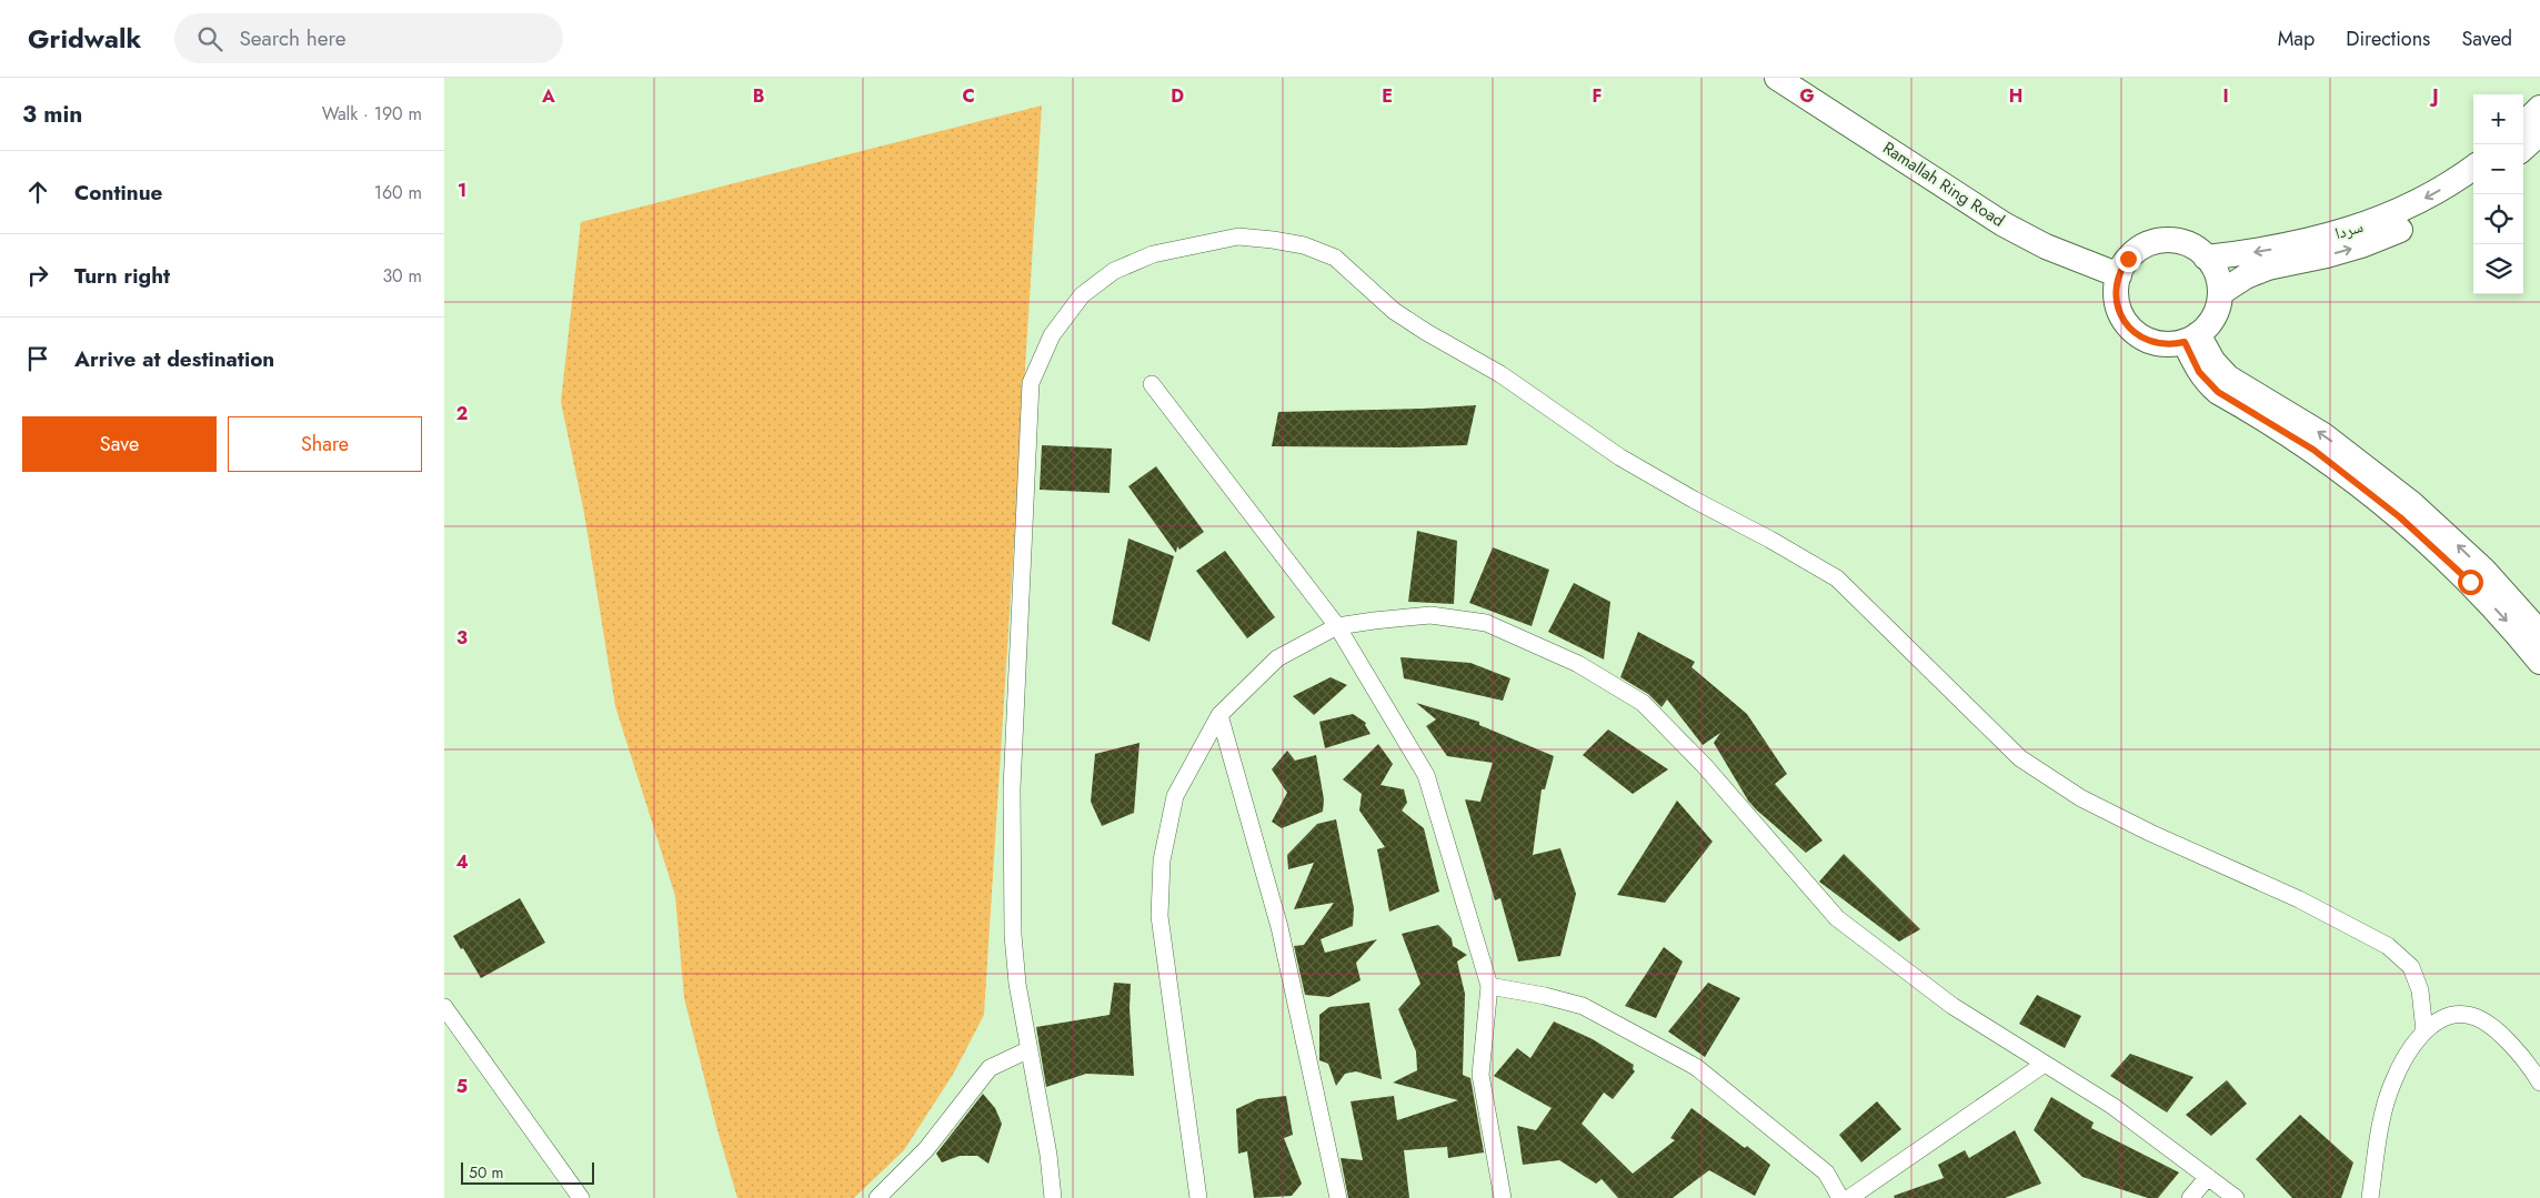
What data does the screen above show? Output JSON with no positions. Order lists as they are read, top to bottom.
{
  "streets": {
    "street": ["Ramallah Ring Road", "سردا"]
  },
  "crossings": [
    ["Ramallah Ring Road", "سردا"]
  ],
  "scale_bar": "50 m",
  "page": {
    "header": "Gridwalk",
    "search": "Search here",
    "nav": ["Map", "Directions", "Saved"],
    "heading": ["3 min", "Walk · 190 m"],
    "map_buttons": ["+", "−"],
    "list": [
      ["Continue", "160 m"],
      ["Turn right", "30 m"],
      "Arrive at destination"
    ],
    "buttons": ["Save", "Share"],
    "scale": "50 m"
  },
  "grid": {
    "columns": [
      "A",
      "B",
      "C",
      "D",
      "E",
      "F",
      "G",
      "H",
      "I",
      "J"
    ],
    "rows": [
      "1",
      "2",
      "3",
      "4",
      "5"
    ]
  }
}
